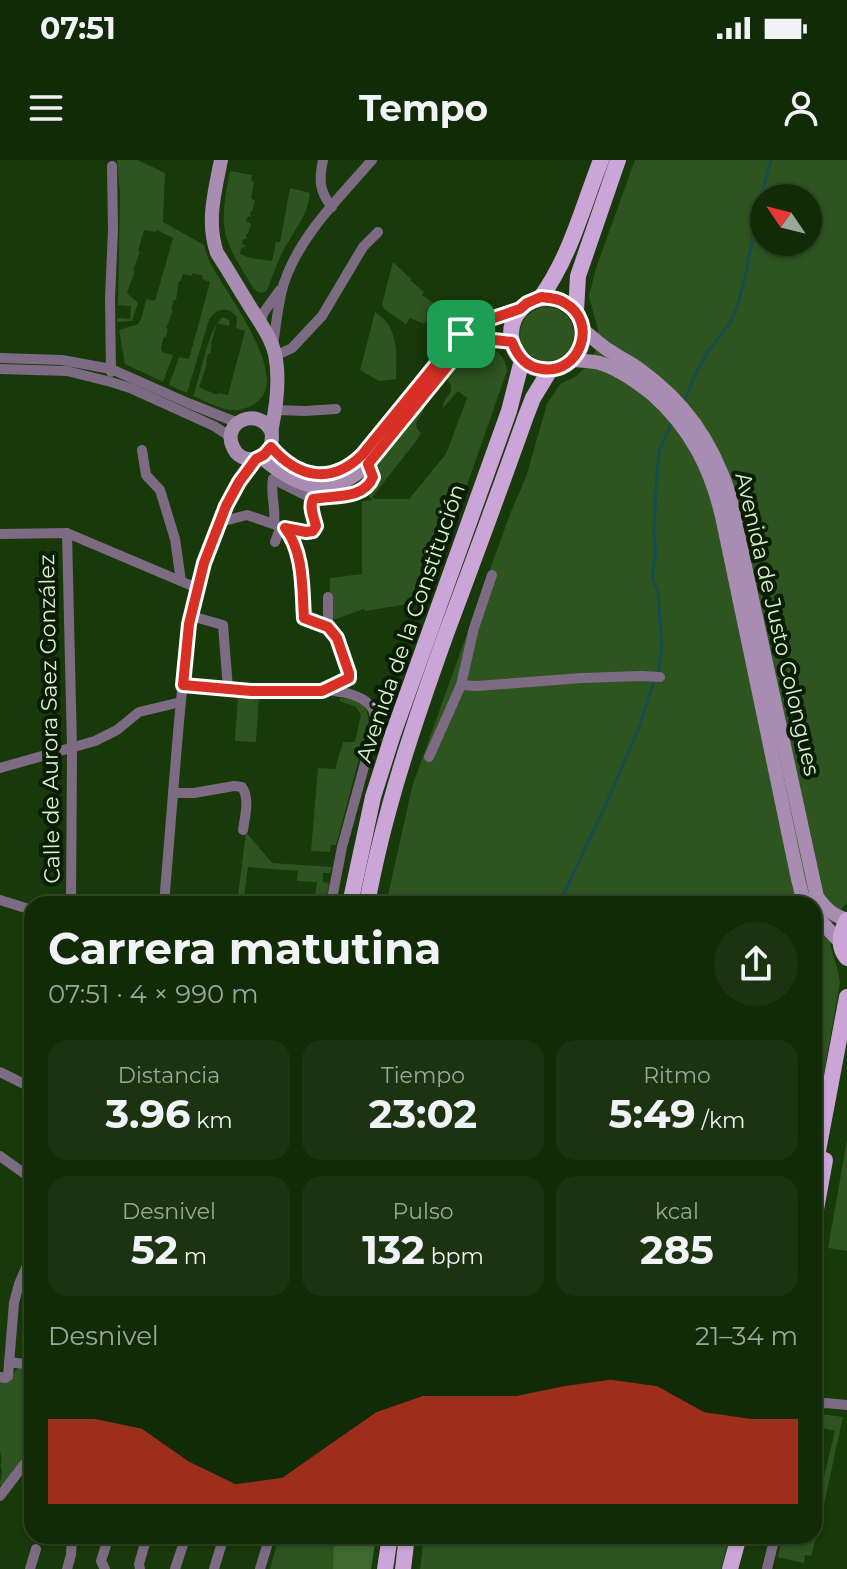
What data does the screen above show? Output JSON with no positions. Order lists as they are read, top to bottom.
{
  "streets": {
    "main road": ["Avenida de la Constitución", "Avenida de Justo Colongues"],
    "street": ["Calle de Aurora Saez González"]
  },
  "crossings": [
    ["Avenida de la Constitución", "Avenida de Justo Colongues"]
  ],
  "north": "top left",
  "page": {
    "status": "07:51",
    "header": "Tempo",
    "heading": ["Carrera matutina", "07:51 · 4 × 990 m"],
    "stats": [
      ["Distancia", "3.96 km"],
      ["Tiempo", "23:02"],
      ["Ritmo", "5:49 /km"],
      ["Desnivel", "52 m"],
      ["Pulso", "132 bpm"],
      ["kcal", "285"]
    ],
    "chart": ["Desnivel", "21–34 m"]
  }
}
